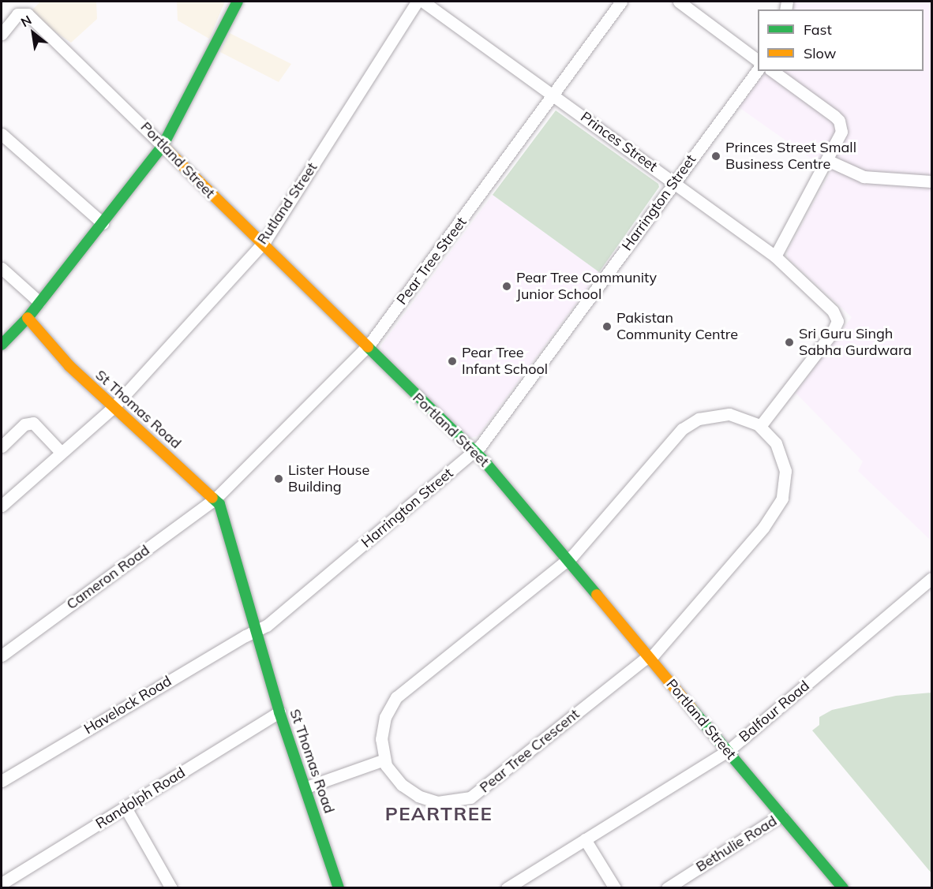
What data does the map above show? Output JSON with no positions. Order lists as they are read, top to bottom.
{
  "streets": {
    "street": [
      "Princes Street",
      "Portland Street",
      "Harrington Street",
      "Rutland Street",
      "Pear Tree Street",
      "St Thomas Road",
      "Cameron Road",
      "Havelock Road",
      "Balfour Road",
      "Pear Tree Crescent",
      "Randolph Road",
      "Bethulie Road"
    ]
  },
  "crossings": [
    ["Princes Street", "Harrington Street"],
    ["Princes Street", "Pear Tree Street"],
    ["Princes Street", "Pear Tree Crescent"],
    ["Portland Street", "Harrington Street"],
    ["Portland Street", "Rutland Street"],
    ["Portland Street", "Pear Tree Street"],
    ["Portland Street", "Balfour Road"],
    ["Portland Street", "Pear Tree Crescent"],
    ["Portland Street", "Bethulie Road"],
    ["Harrington Street", "St Thomas Road"],
    ["Harrington Street", "Havelock Road"],
    ["Rutland Street", "St Thomas Road"],
    ["Pear Tree Street", "St Thomas Road"],
    ["Pear Tree Street", "Cameron Road"],
    ["St Thomas Road", "Cameron Road"],
    ["St Thomas Road", "Havelock Road"],
    ["St Thomas Road", "Randolph Road"]
  ],
  "districts": ["PEARTREE"],
  "places": [
    "Princes Street Small Business Centre",
    "Pear Tree Community Junior School",
    "Pakistan Community Centre",
    "Sri Guru Singh Sabha Gurdwara",
    "Pear Tree Infant School",
    "Lister House Building"
  ],
  "legend": ["Fast", "Slow"],
  "north": "top left"
}
